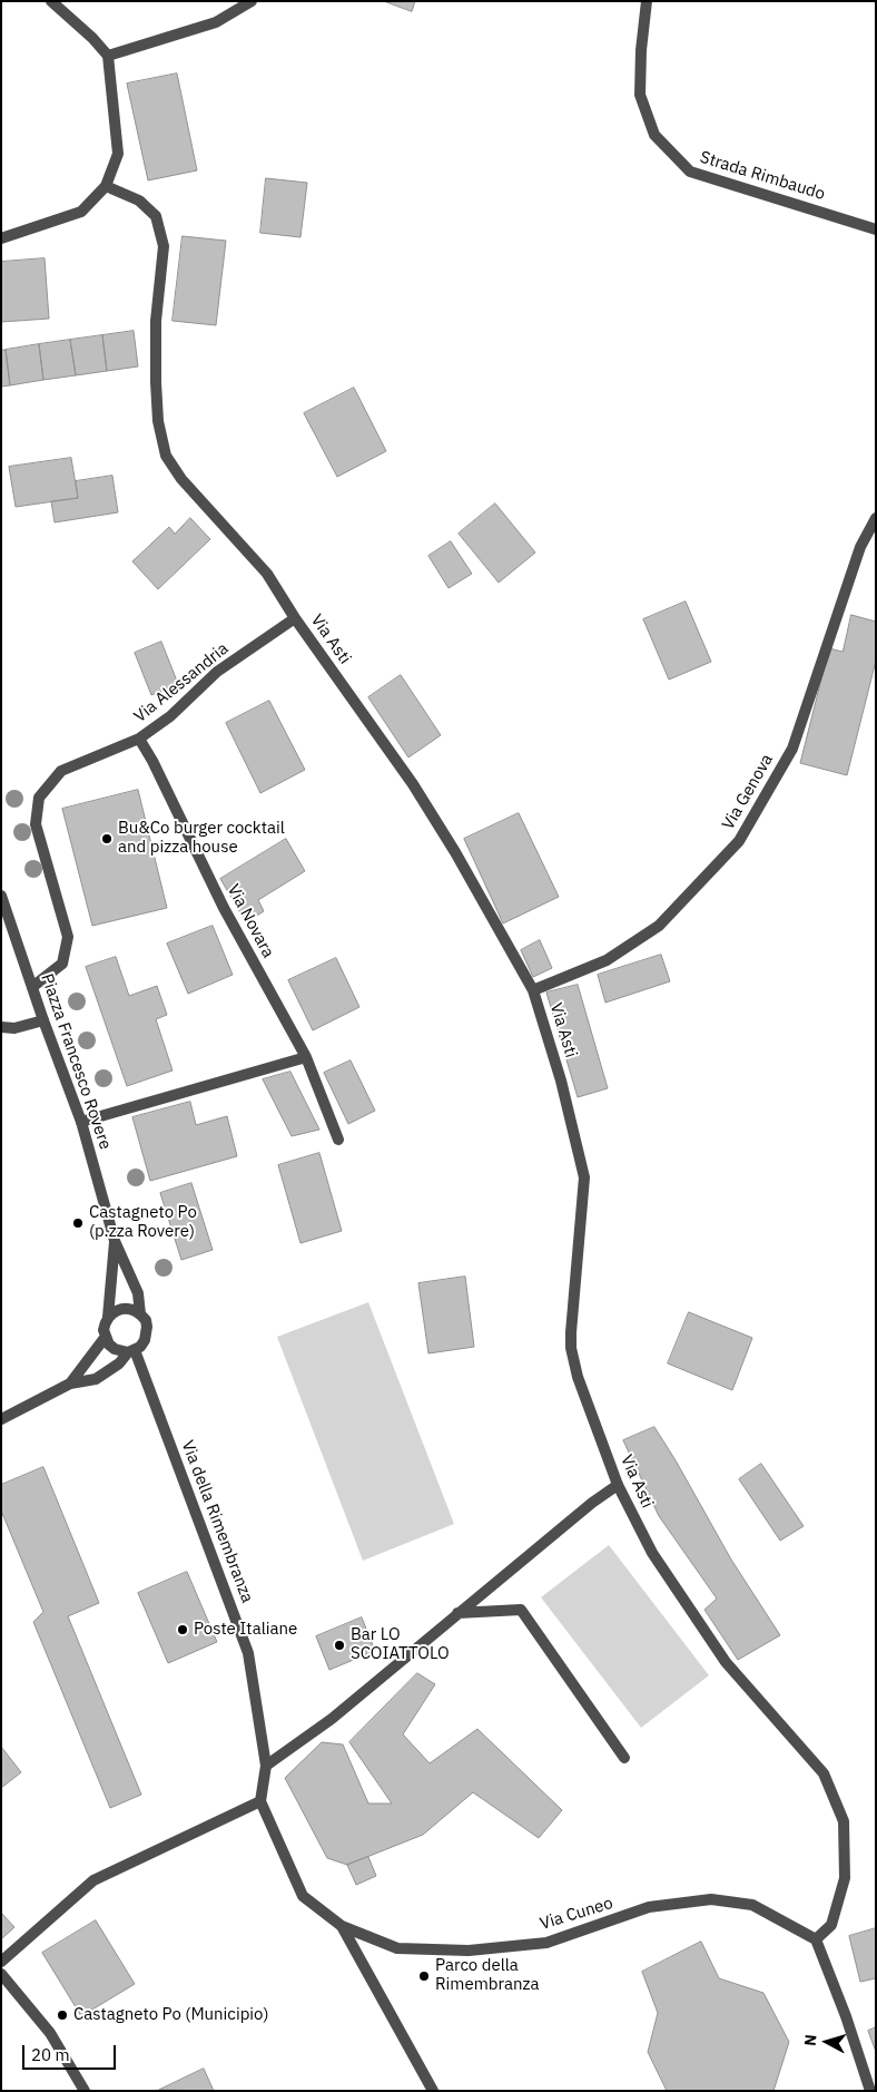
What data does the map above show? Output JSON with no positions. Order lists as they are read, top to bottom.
{
  "streets": {
    "street": [
      "Strada Rimbaudo",
      "Via Asti",
      "Via Alessandria",
      "Via Genova",
      "Via Novara",
      "Piazza Francesco Rovere",
      "Via della Rimembranza",
      "Via Cuneo"
    ]
  },
  "crossings": [
    ["Via Asti", "Via Alessandria"],
    ["Via Asti", "Via Genova"],
    ["Via Asti", "Via Cuneo"],
    ["Via Alessandria", "Via Novara"],
    ["Via Alessandria", "Piazza Francesco Rovere"],
    ["Piazza Francesco Rovere", "Via della Rimembranza"]
  ],
  "places": [
    "Bu&Co burger cocktail and pizza house",
    "Castagneto Po (p.zza Rovere)",
    "Poste Italiane",
    "Bar LO SCOIATTOLO",
    "Parco della Rimembranza",
    "Castagneto Po (Municipio)"
  ],
  "scale_bar": "20 m",
  "north": "left"
}
